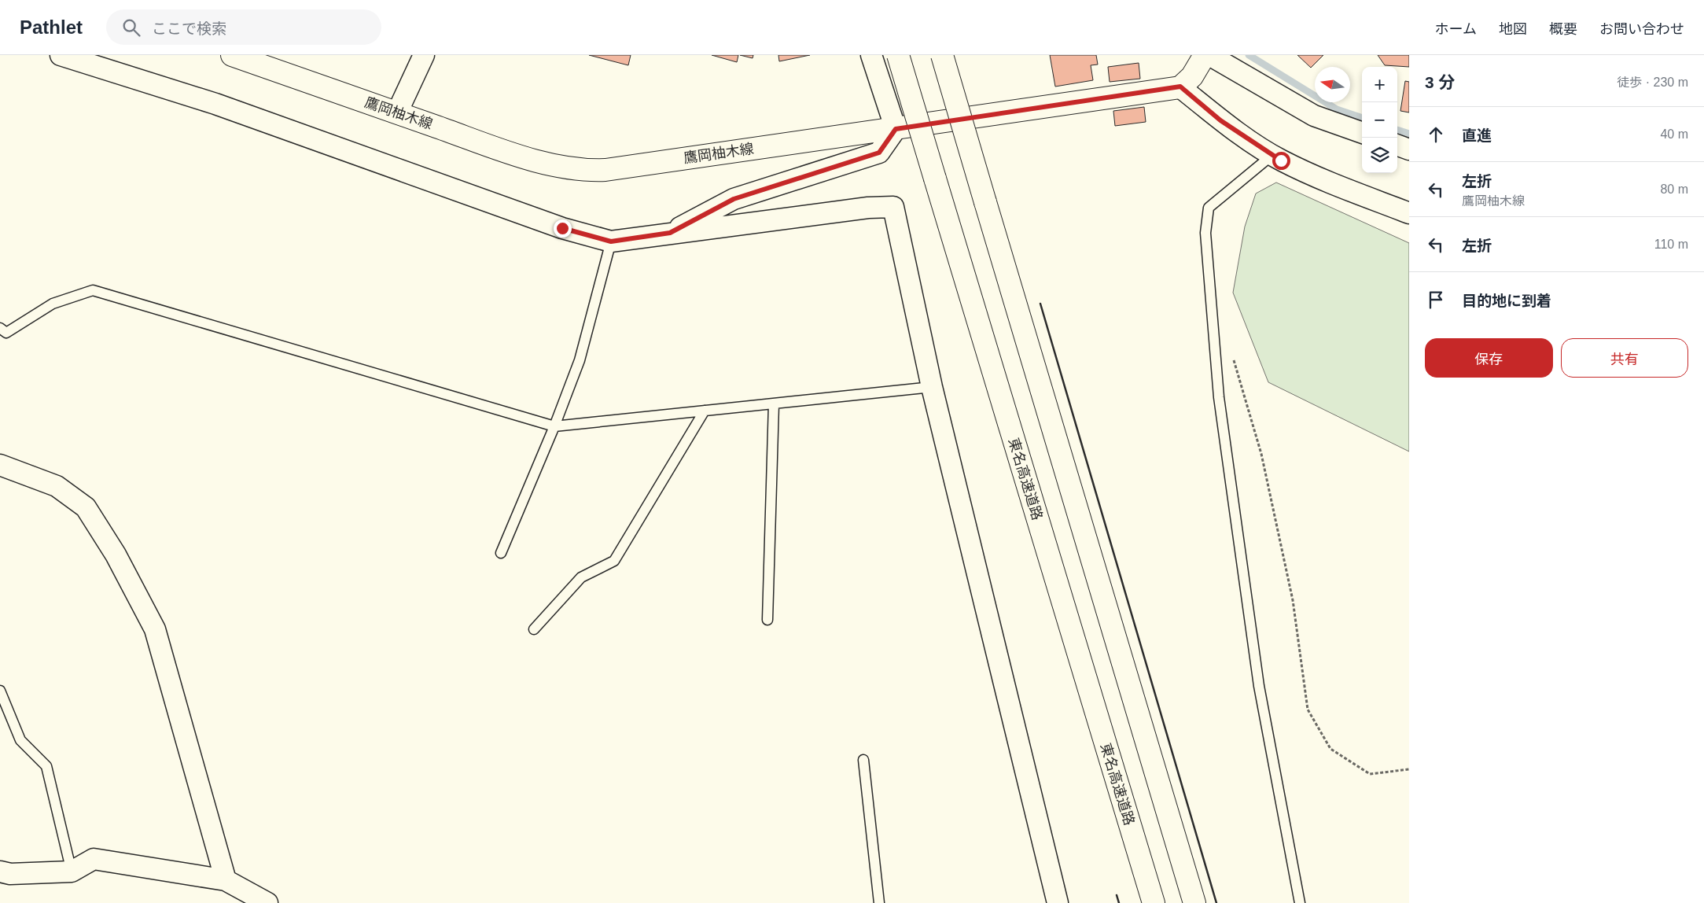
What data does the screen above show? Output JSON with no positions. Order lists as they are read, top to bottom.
{
  "streets": {
    "main road": ["鷹岡柚木線", "東名高速道路"]
  },
  "north": "left",
  "page": {
    "header": "Pathlet",
    "search": "ここで検索",
    "nav": [
      "ホーム",
      "地図",
      "概要",
      "お問い合わせ"
    ],
    "heading": ["3 分", "徒歩 · 230 m"],
    "map_buttons": ["+", "−"],
    "list": [
      ["直進", "40 m"],
      ["左折", "鷹岡柚木線", "80 m"],
      ["左折", "110 m"],
      "目的地に到着"
    ],
    "buttons": ["保存", "共有"]
  }
}
